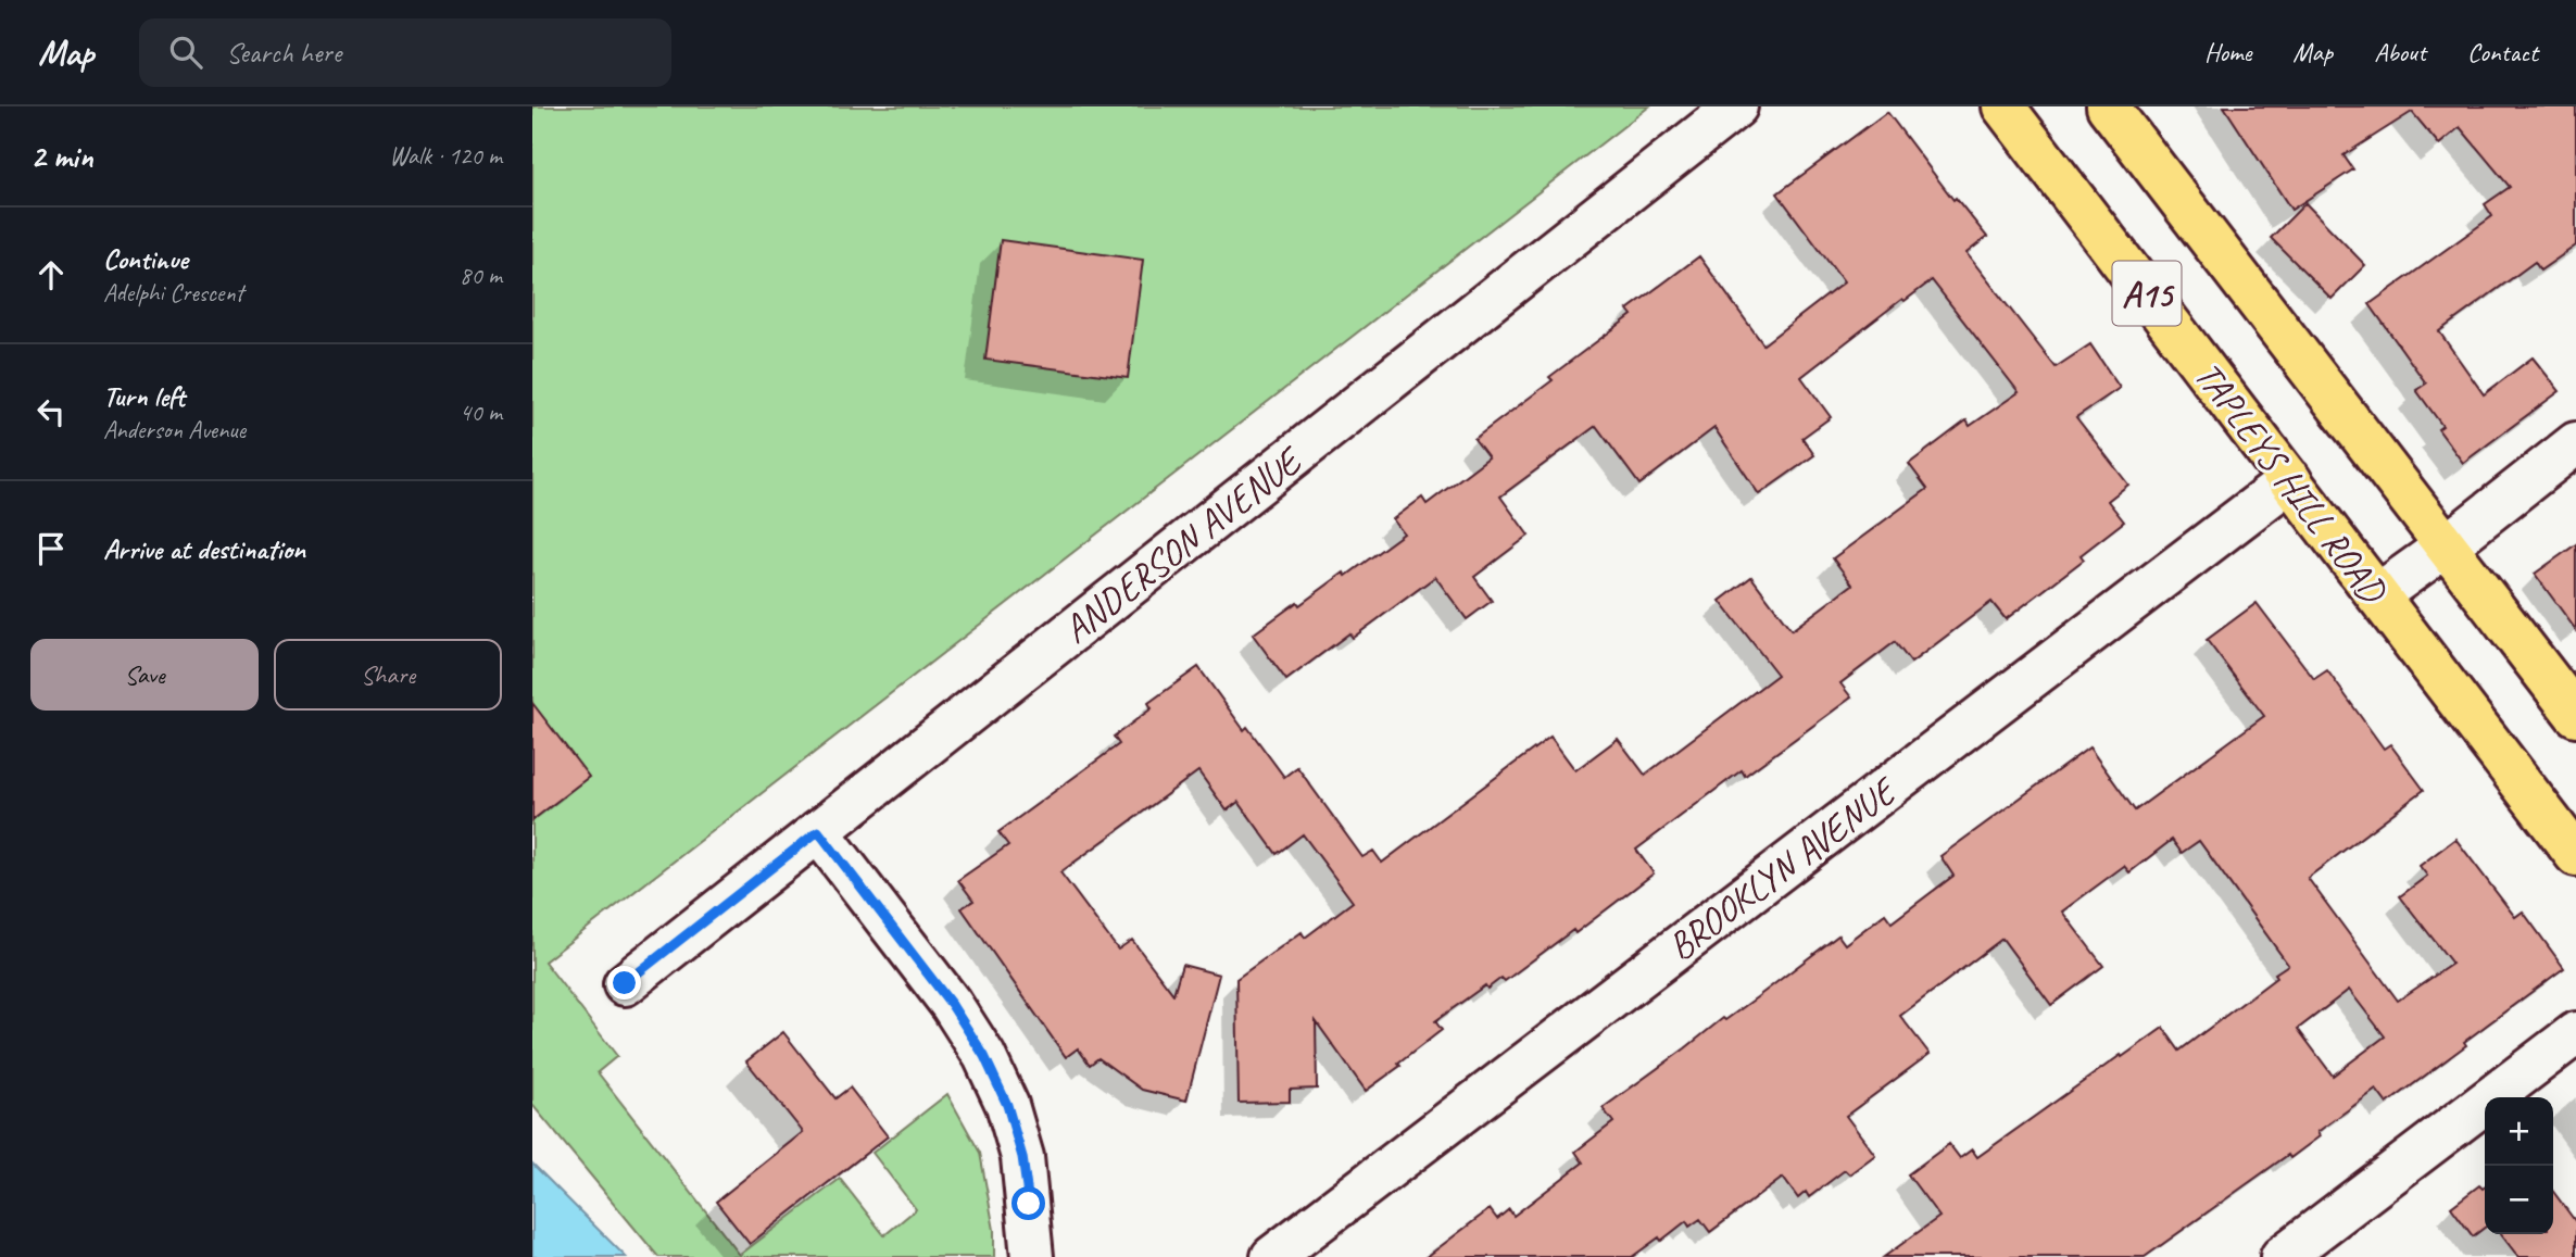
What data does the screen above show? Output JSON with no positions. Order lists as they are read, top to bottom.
{
  "streets": {
    "main road": ["A15", "TAPLEYS HILL ROAD"],
    "street": ["ANDERSON AVENUE", "BROOKLYN AVENUE"]
  },
  "crossings": [
    ["TAPLEYS HILL ROAD", "BROOKLYN AVENUE"]
  ],
  "page": {
    "header": "Map",
    "search": "Search here",
    "nav": [
      "Home",
      "Map",
      "About",
      "Contact"
    ],
    "heading": ["2 min", "Walk · 120 m"],
    "list": [
      ["Continue", "Adelphi Crescent", "80 m"],
      ["Turn left", "Anderson Avenue", "40 m"],
      "Arrive at destination"
    ],
    "buttons": ["Save", "Share"],
    "map_buttons": ["+", "−"]
  }
}
